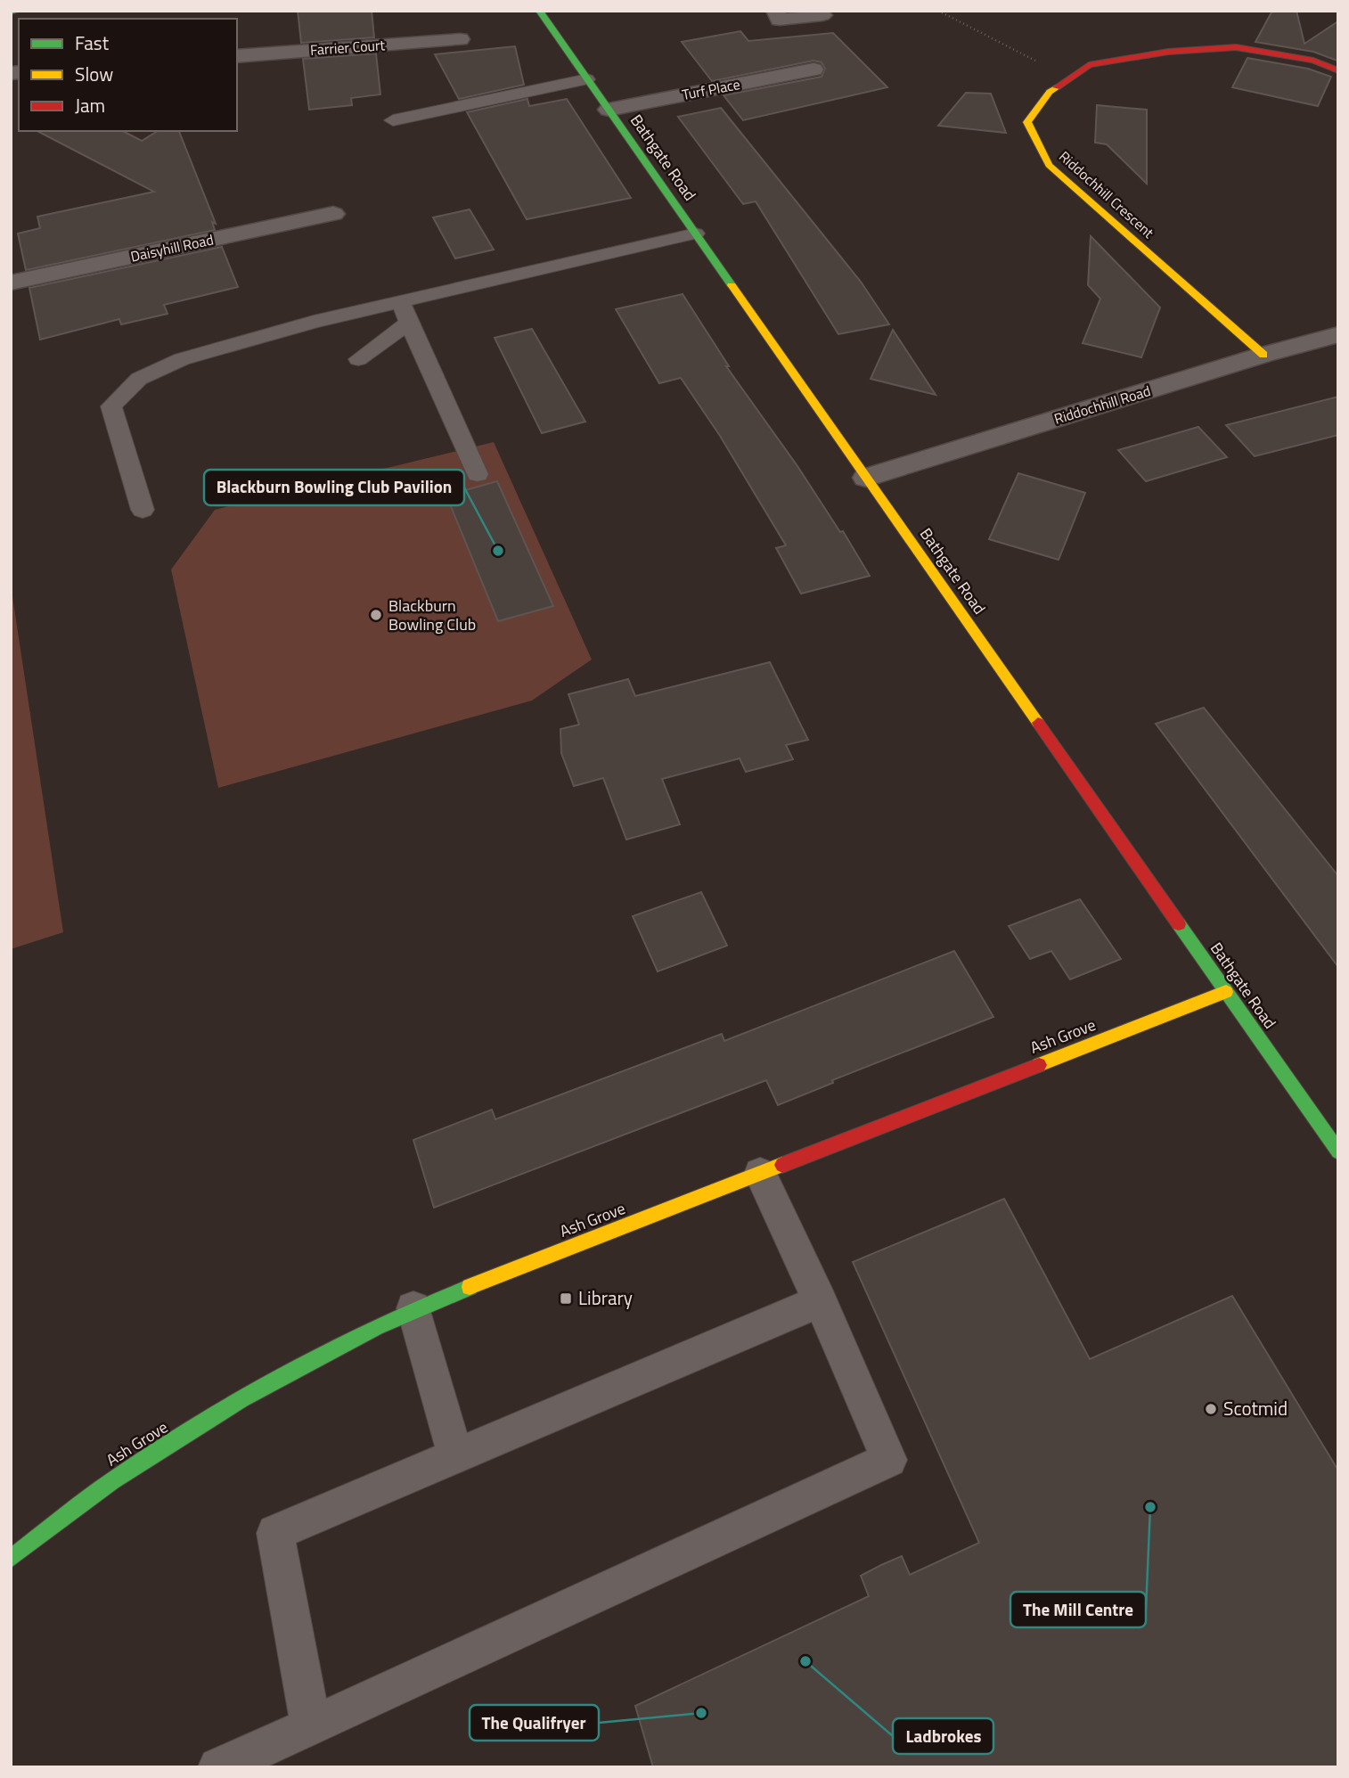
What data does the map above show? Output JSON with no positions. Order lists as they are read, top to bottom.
{
  "streets": {
    "street": [
      "Farrier Court",
      "Turf Place",
      "Bathgate Road",
      "Riddochhill Crescent",
      "Daisyhill Road",
      "Riddochhill Road",
      "Ash Grove"
    ]
  },
  "crossings": [
    ["Turf Place", "Bathgate Road"],
    ["Bathgate Road", "Riddochhill Road"],
    ["Bathgate Road", "Ash Grove"],
    ["Riddochhill Crescent", "Riddochhill Road"]
  ],
  "places": {
    "other": [
      "Blackburn Bowling Club Pavilion",
      "Blackburn Bowling Club",
      "Scotmid",
      "The Mill Centre",
      "Ladbrokes",
      "The Qualifryer"
    ],
    "transit": ["Library"]
  },
  "legend": ["Fast", "Slow", "Jam"]
}
